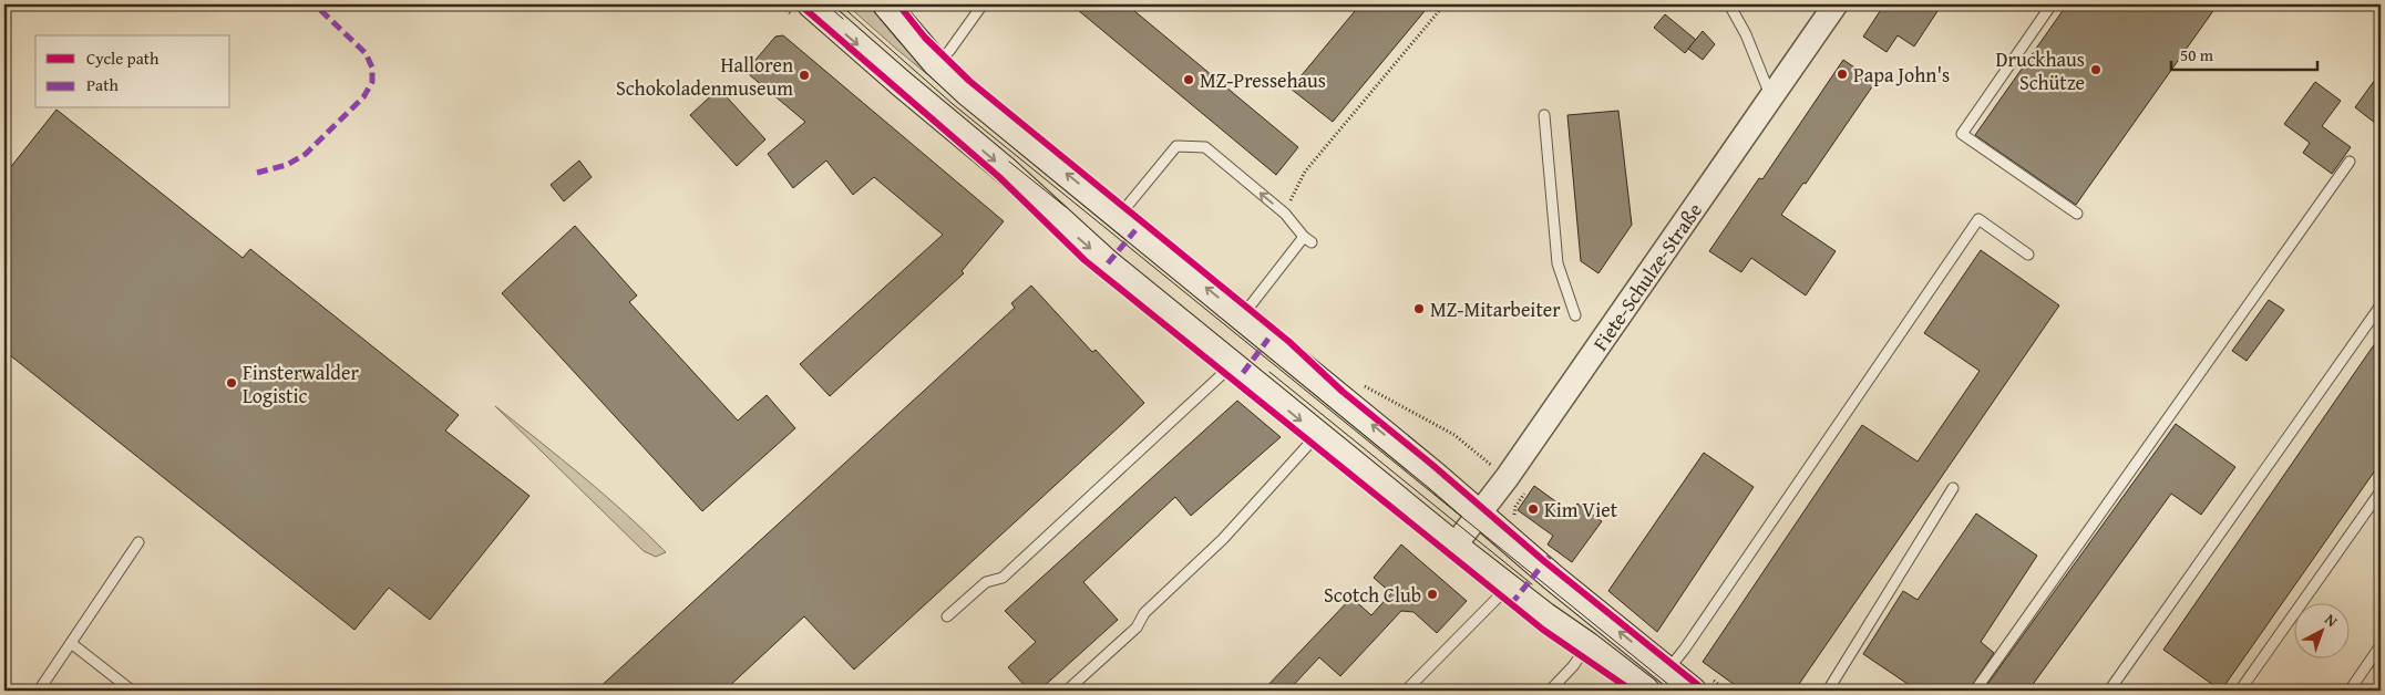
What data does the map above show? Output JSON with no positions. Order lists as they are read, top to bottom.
{
  "streets": {
    "street": ["Fiete-Schulze-Straße"]
  },
  "places": [
    "Druckhaus Schütze",
    "Papa John's",
    "Halloren Schokoladenmuseum",
    "MZ-Pressehaus",
    "MZ-Mitarbeiter",
    "Finsterwalder Logistic",
    "Kim Viet",
    "Scotch Club"
  ],
  "legend": ["Cycle path", "Path"],
  "scale_bar": "50 m",
  "north": "top right"
}
